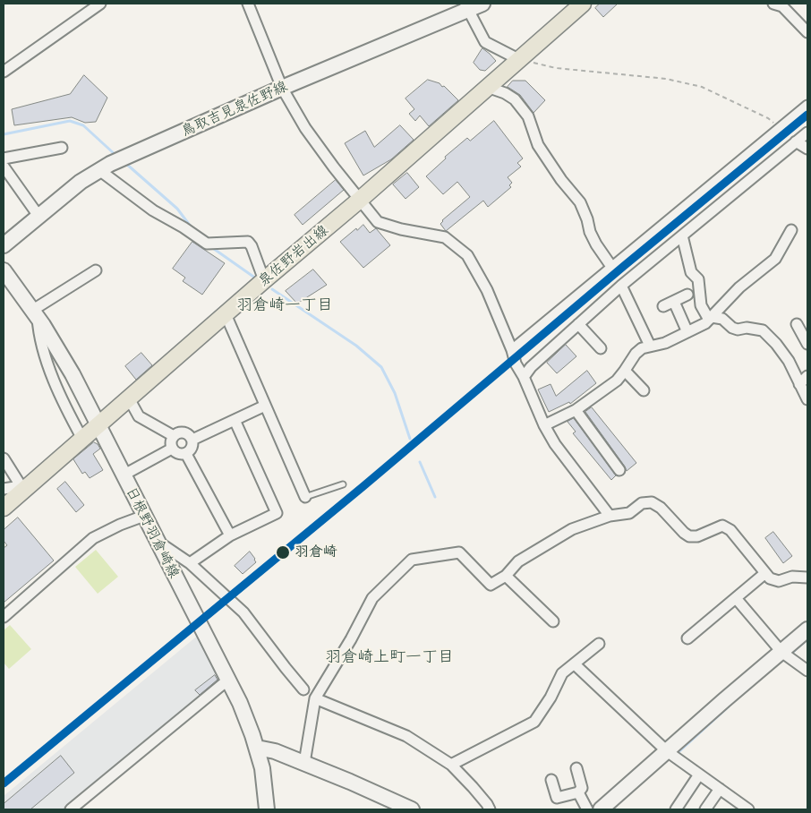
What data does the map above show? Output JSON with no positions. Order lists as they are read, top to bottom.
{
  "streets": {
    "main road": ["鳥取吉見泉佐野線", "泉佐野岩出線", "日根野羽倉崎線"]
  },
  "crossings": [
    ["泉佐野岩出線", "日根野羽倉崎線"]
  ],
  "districts": ["羽倉崎一丁目", "羽倉崎上町一丁目"],
  "places": ["羽倉崎"]
}
